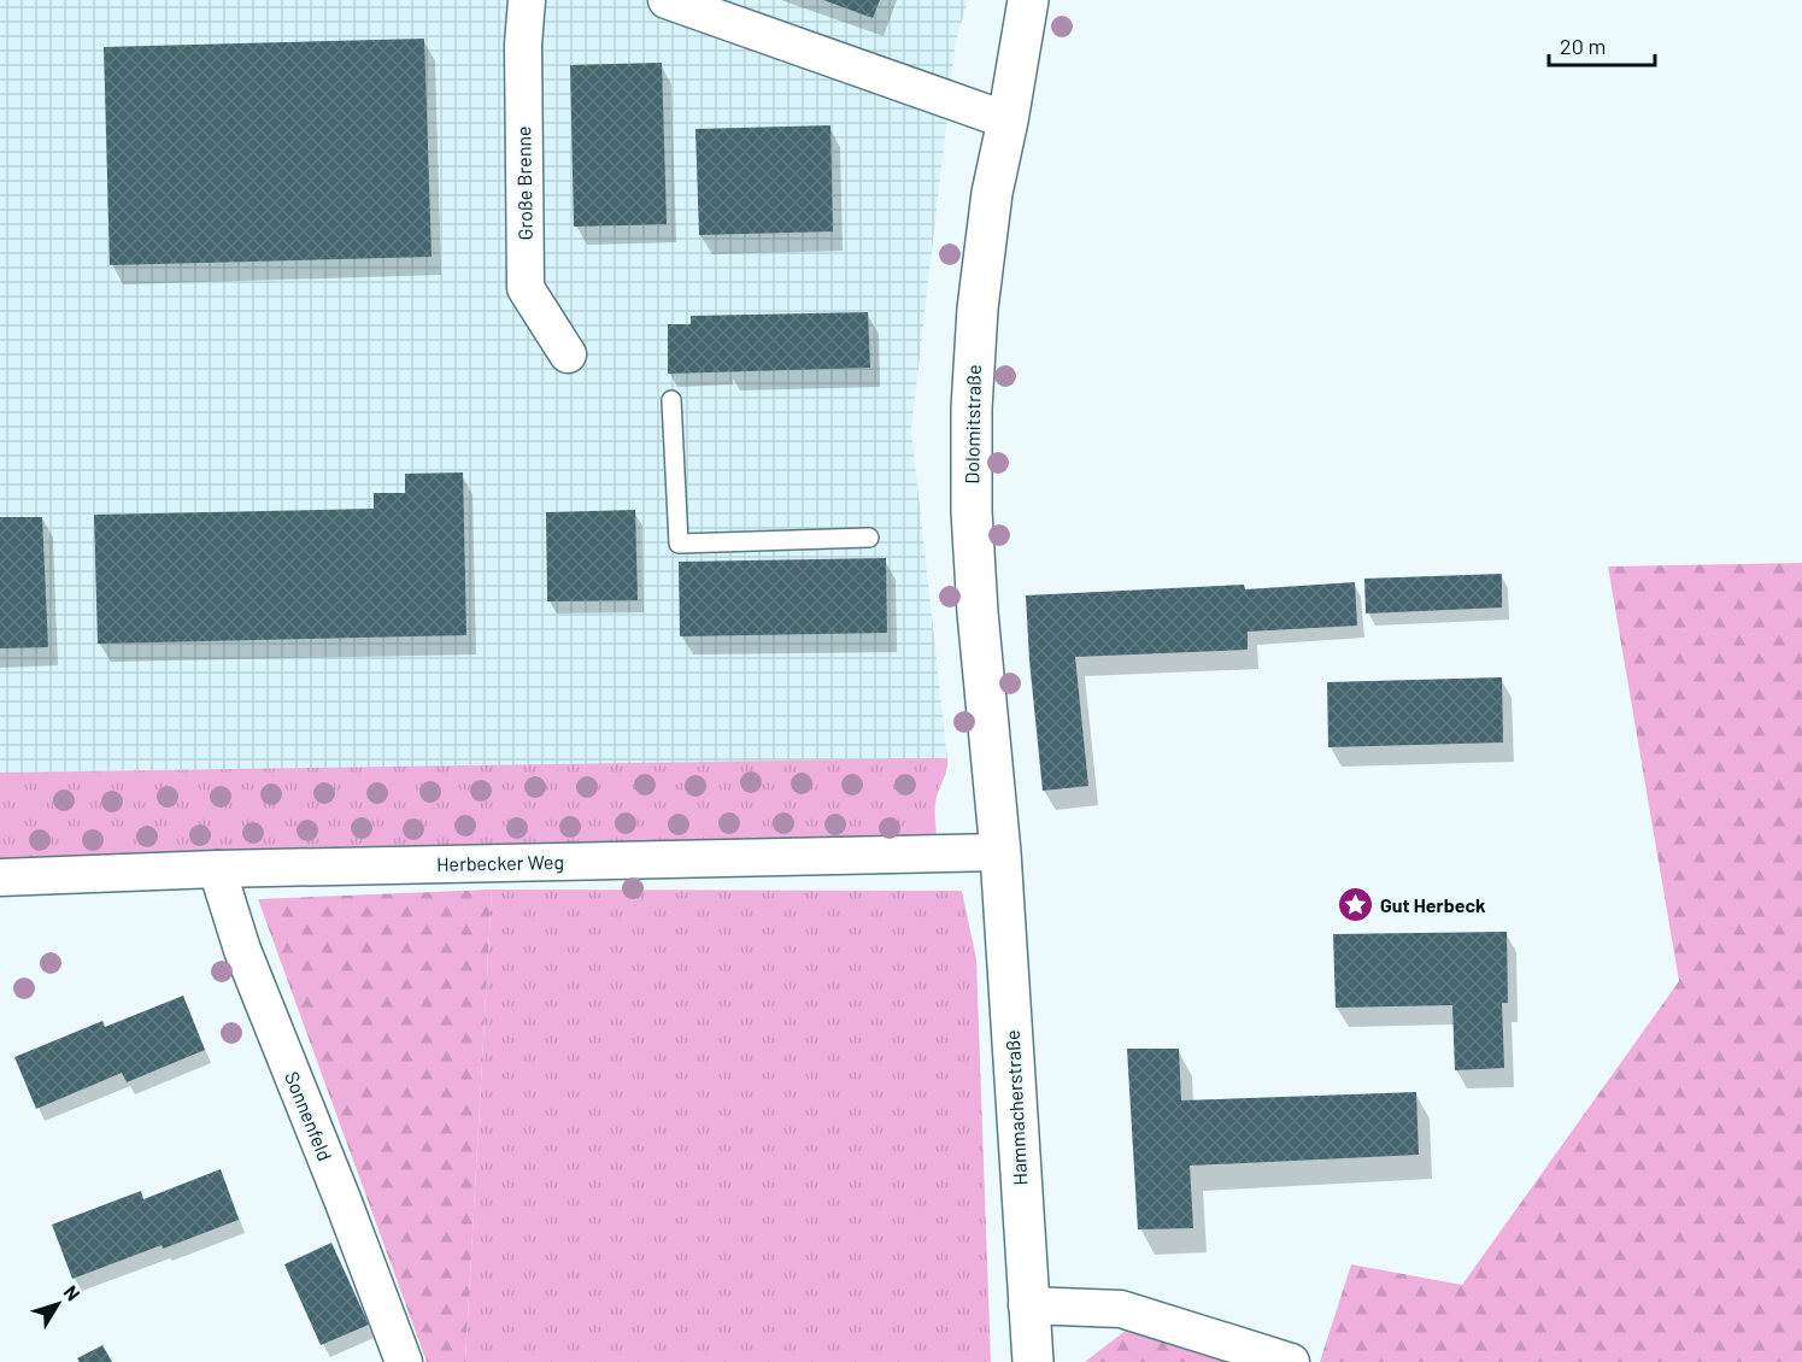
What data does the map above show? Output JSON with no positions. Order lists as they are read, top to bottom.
{
  "streets": {
    "street": [
      "Große Brenne",
      "Dolomitstraße",
      "Herbecker Weg",
      "Hammacherstraße",
      "Sonnenfeld"
    ]
  },
  "crossings": [
    ["Dolomitstraße", "Herbecker Weg"],
    ["Dolomitstraße", "Hammacherstraße"],
    ["Herbecker Weg", "Hammacherstraße"],
    ["Herbecker Weg", "Sonnenfeld"]
  ],
  "places": {
    "place": ["Gut Herbeck"]
  },
  "scale_bar": "20 m",
  "north": "top right"
}
